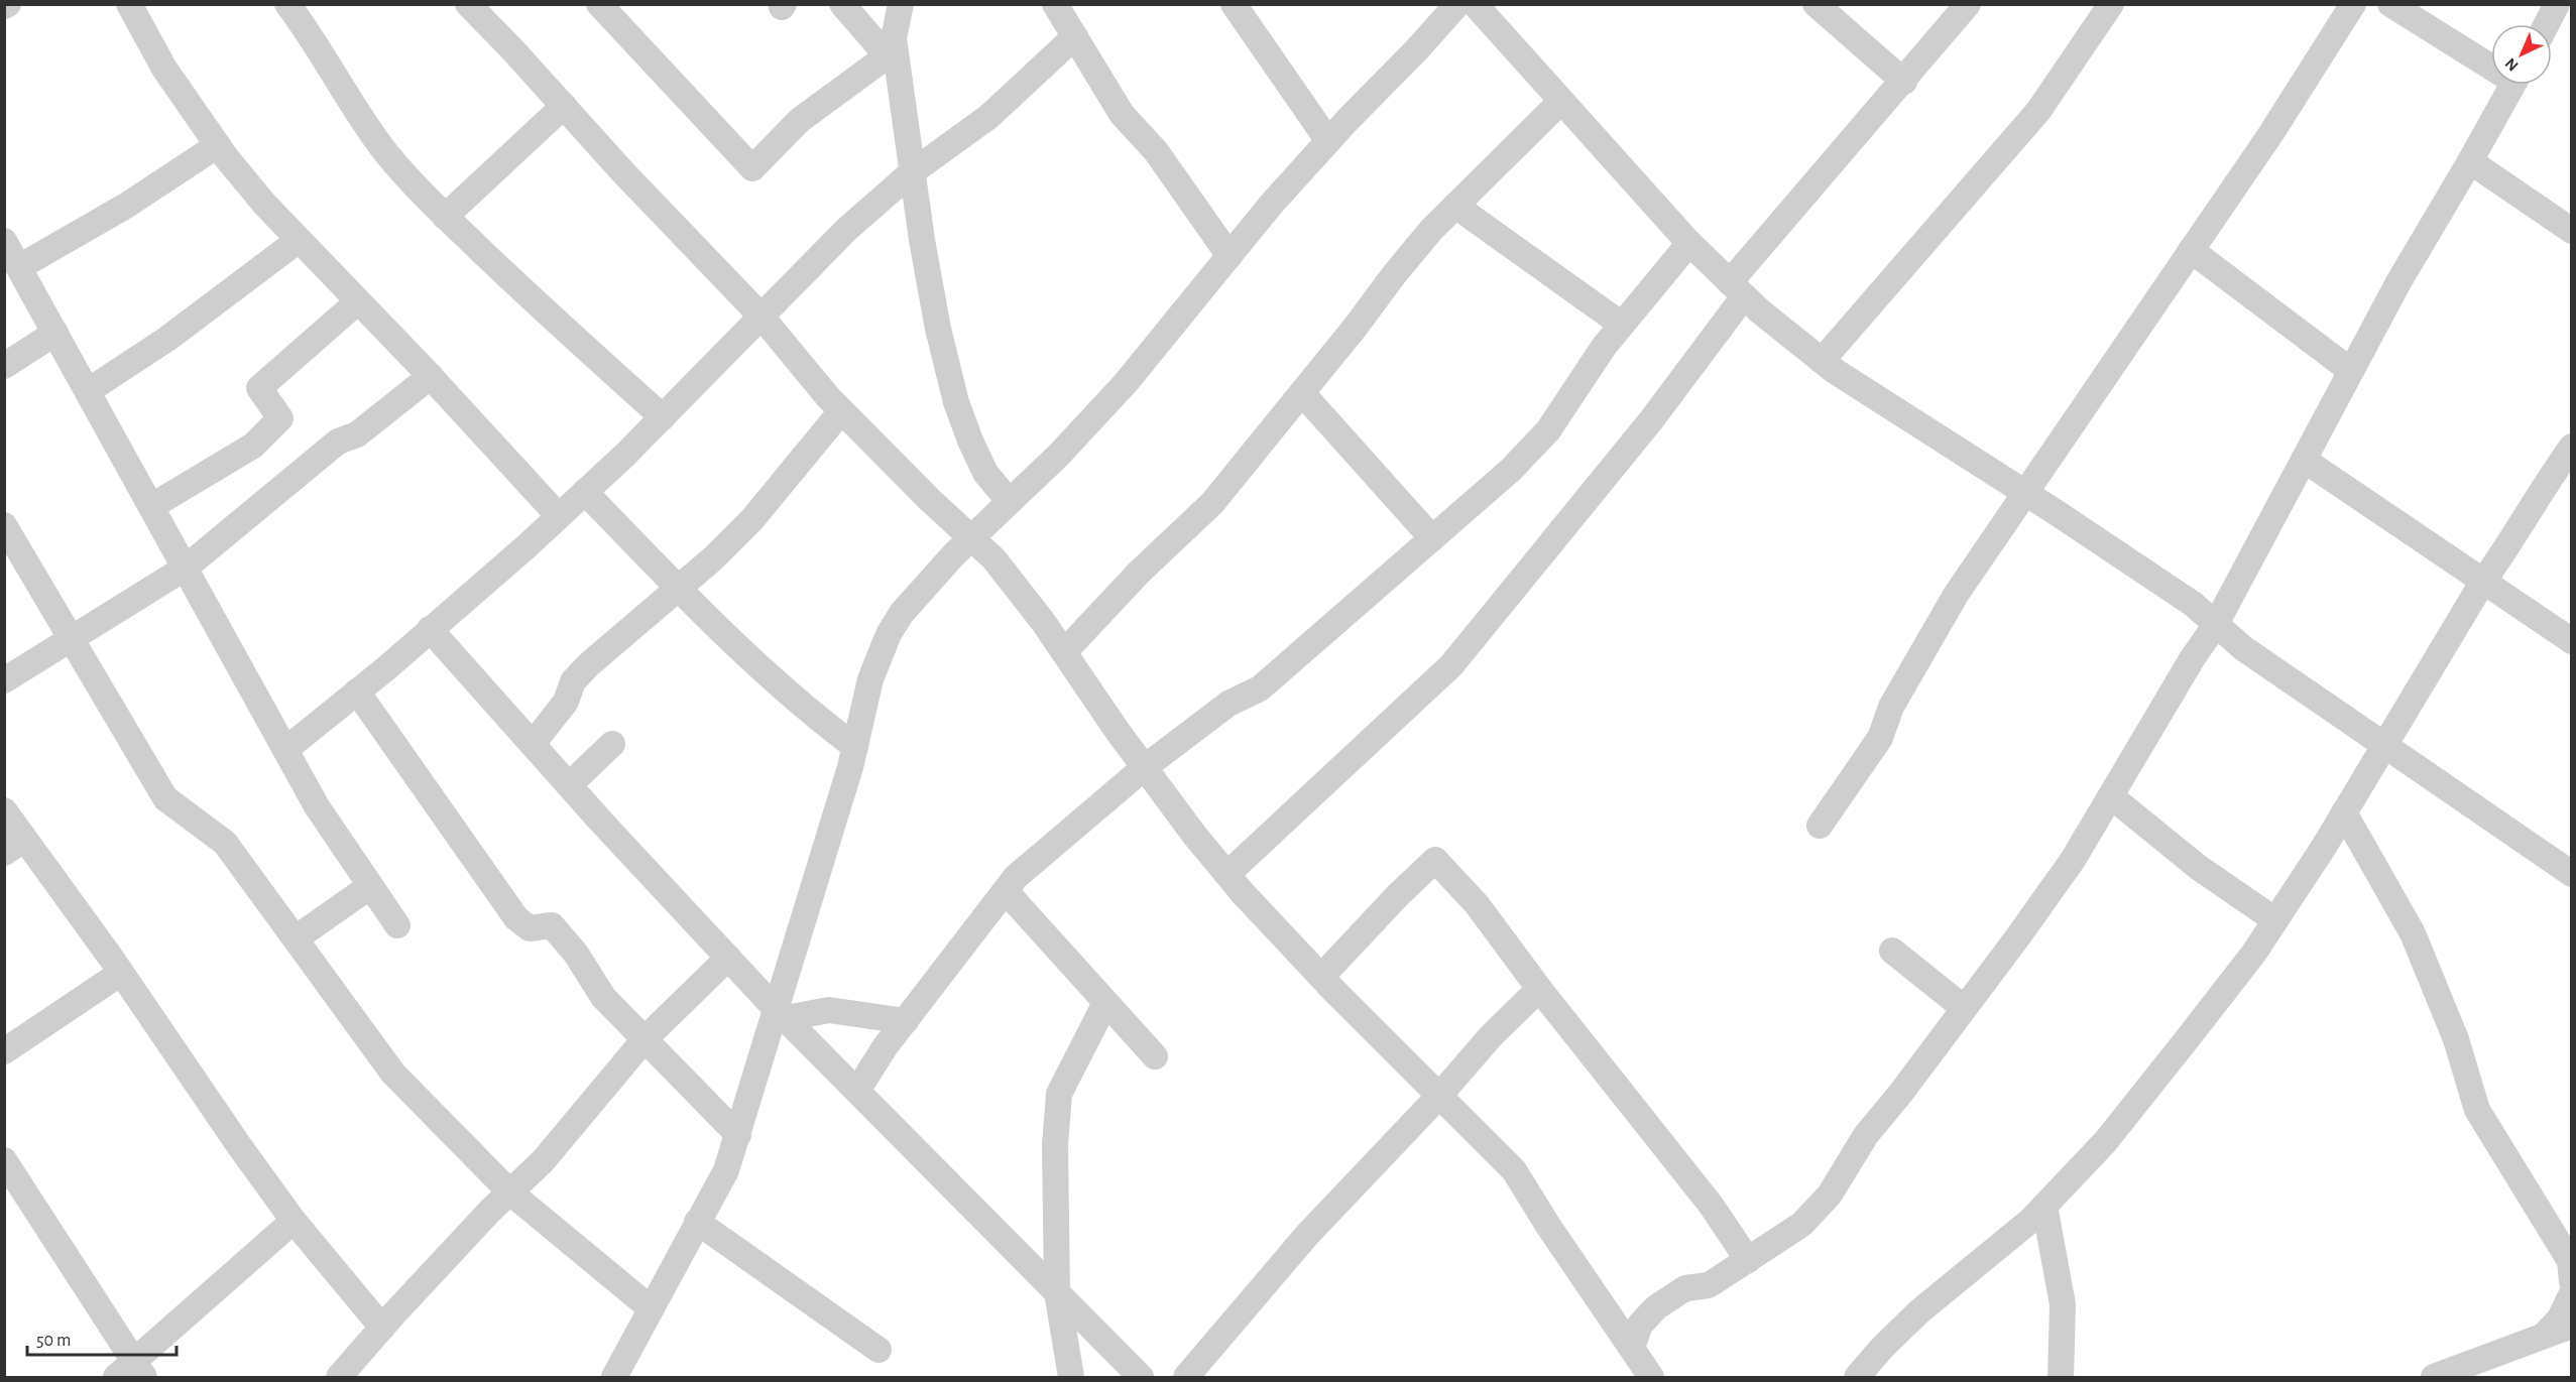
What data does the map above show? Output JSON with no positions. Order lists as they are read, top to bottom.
{
  "scale_bar": "50 m",
  "north": "bottom left"
}
